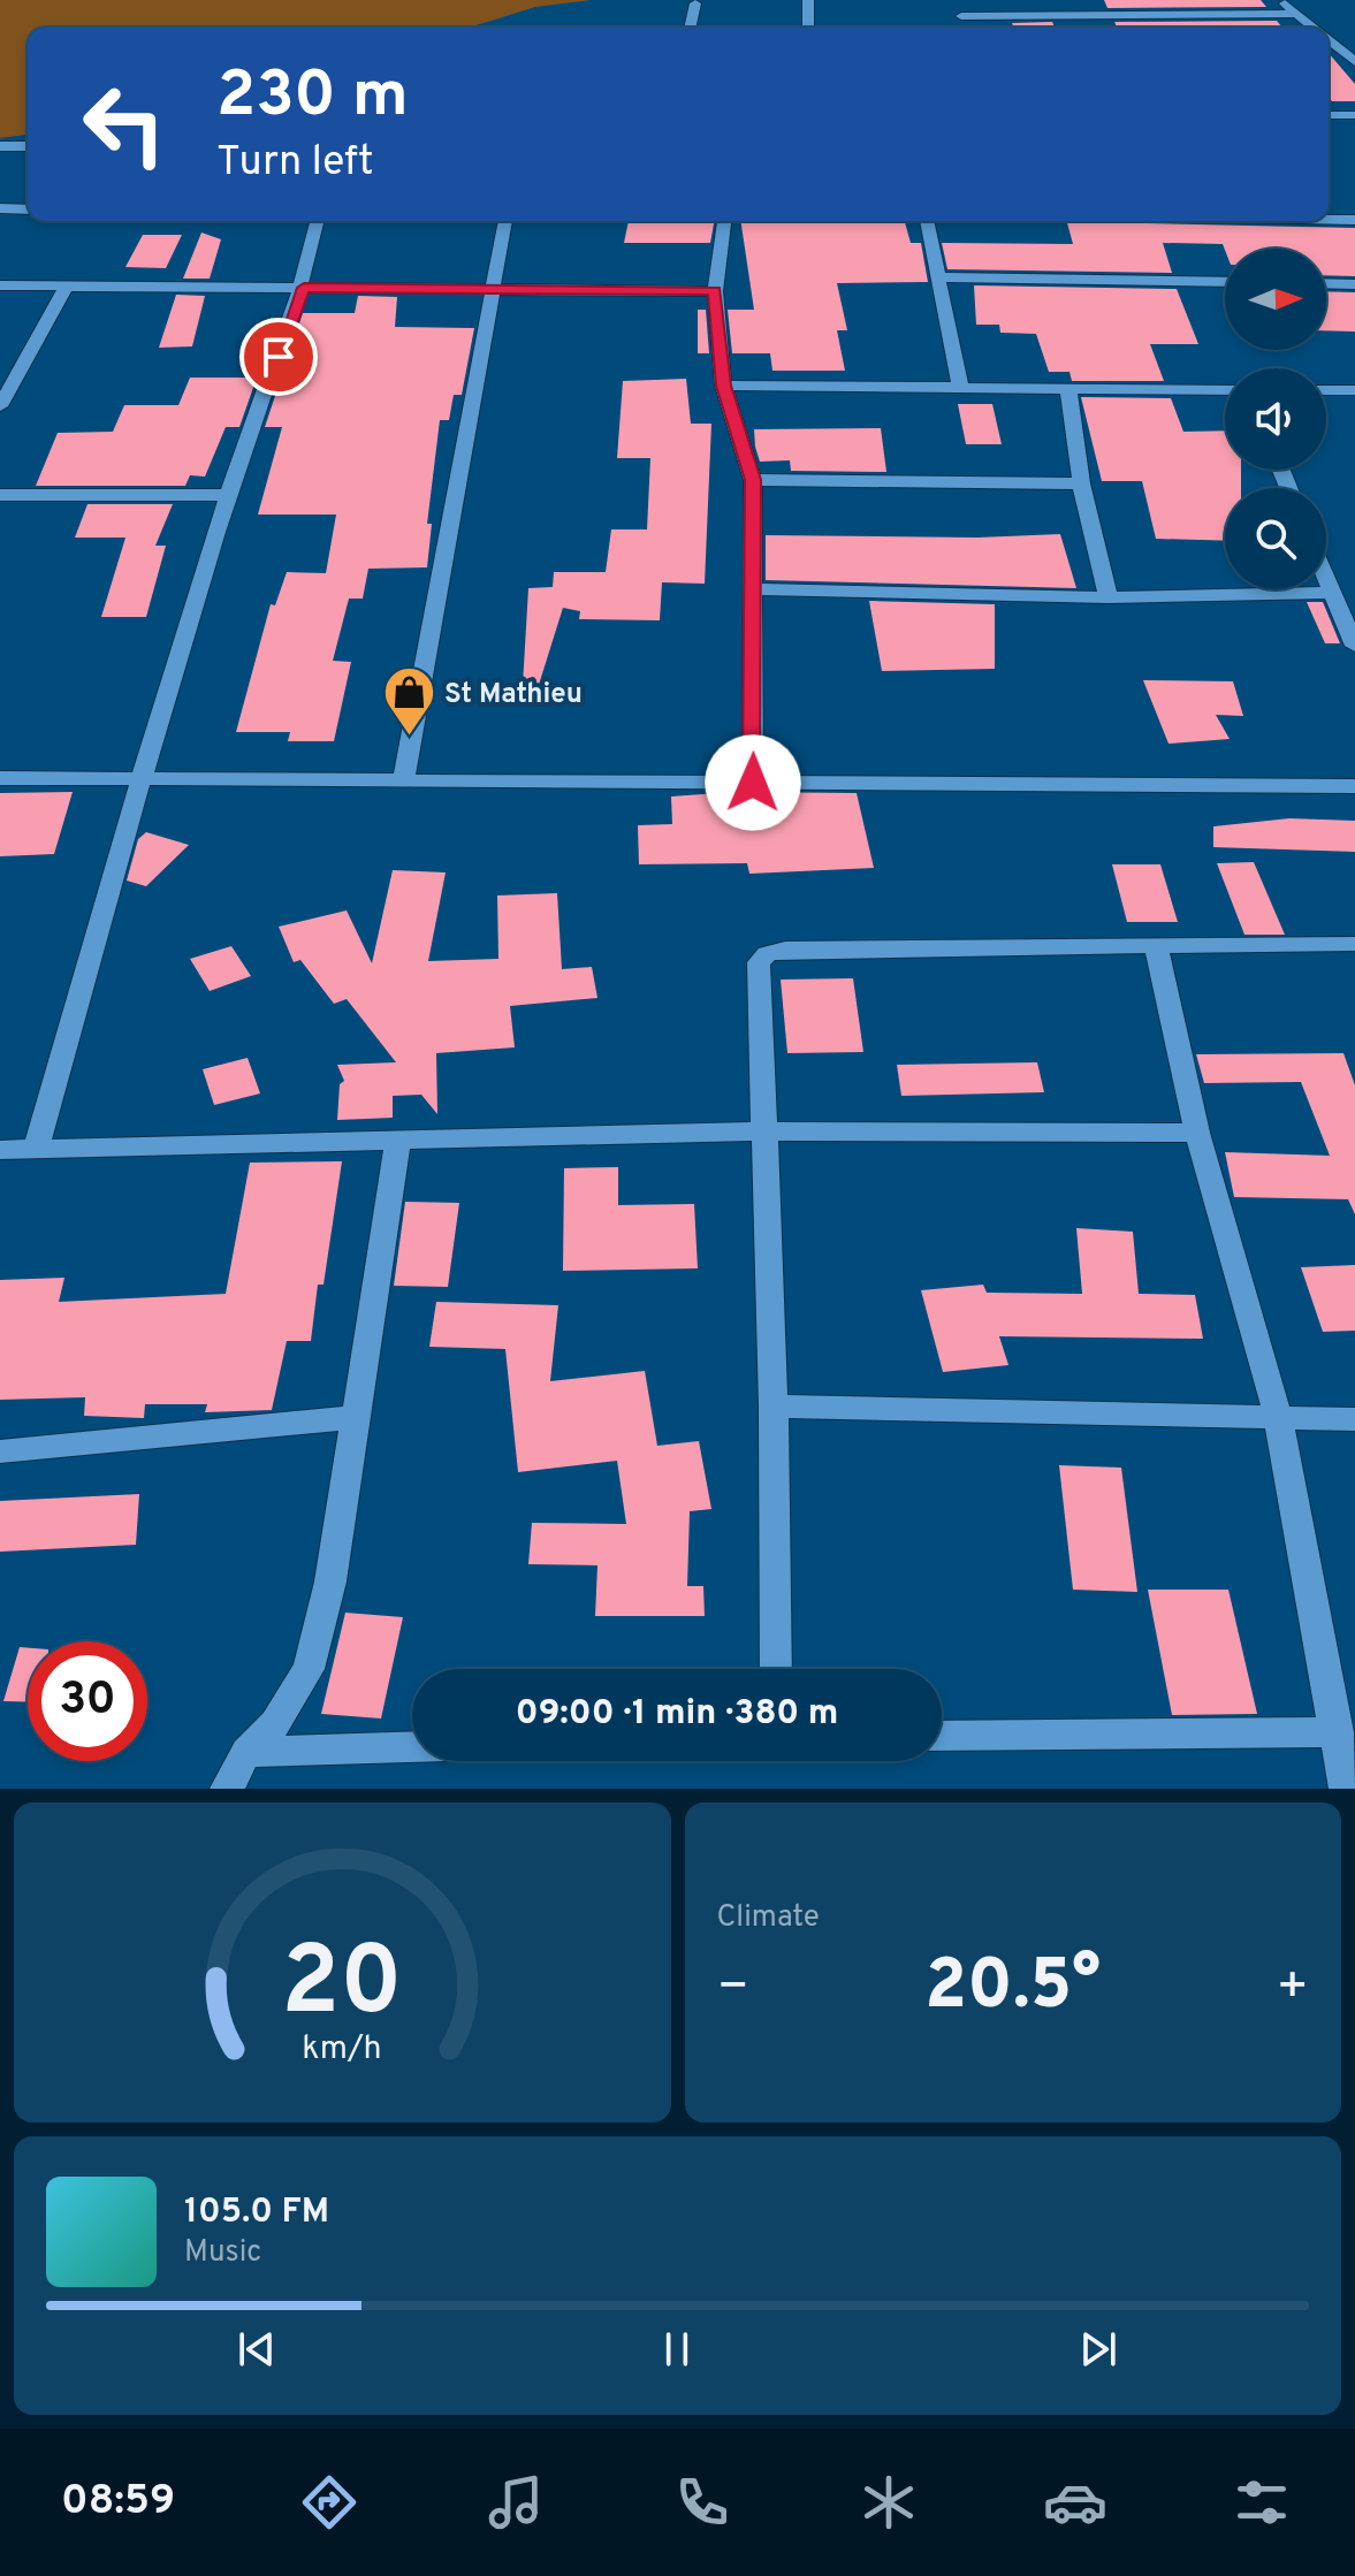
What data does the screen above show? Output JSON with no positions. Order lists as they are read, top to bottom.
{
  "places": {
    "shop": ["St Mathieu"]
  },
  "north": "right",
  "page": {
    "turn": ["230 m", "Turn left"],
    "limit": "30",
    "trip": "09:00 · 1 min · 380 m",
    "tile": "Climate",
    "heat": ["−", "20.5°", "+"],
    "song": ["105.0 FM", "Music"],
    "tabs": "08:59",
    "gauge": ["20", "km/h"]
  }
}
